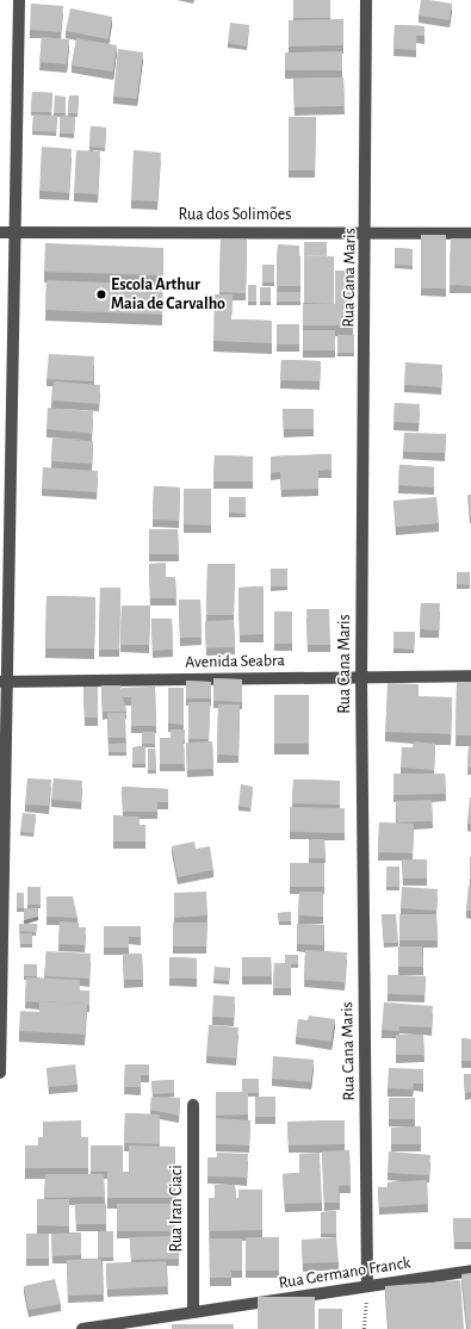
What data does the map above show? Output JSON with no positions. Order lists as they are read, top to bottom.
{
  "streets": {
    "street": [
      "Rua dos Solimões",
      "Rua Cana Maris",
      "Avenida Seabra",
      "Rua Iran Ciaci",
      "Rua Germano Franck"
    ]
  },
  "crossings": [
    ["Rua dos Solimões", "Rua Cana Maris"],
    ["Rua Cana Maris", "Avenida Seabra"],
    ["Rua Cana Maris", "Rua Germano Franck"],
    ["Rua Iran Ciaci", "Rua Germano Franck"]
  ],
  "places": ["Escola Arthur Maia de Carvalho"]
}
